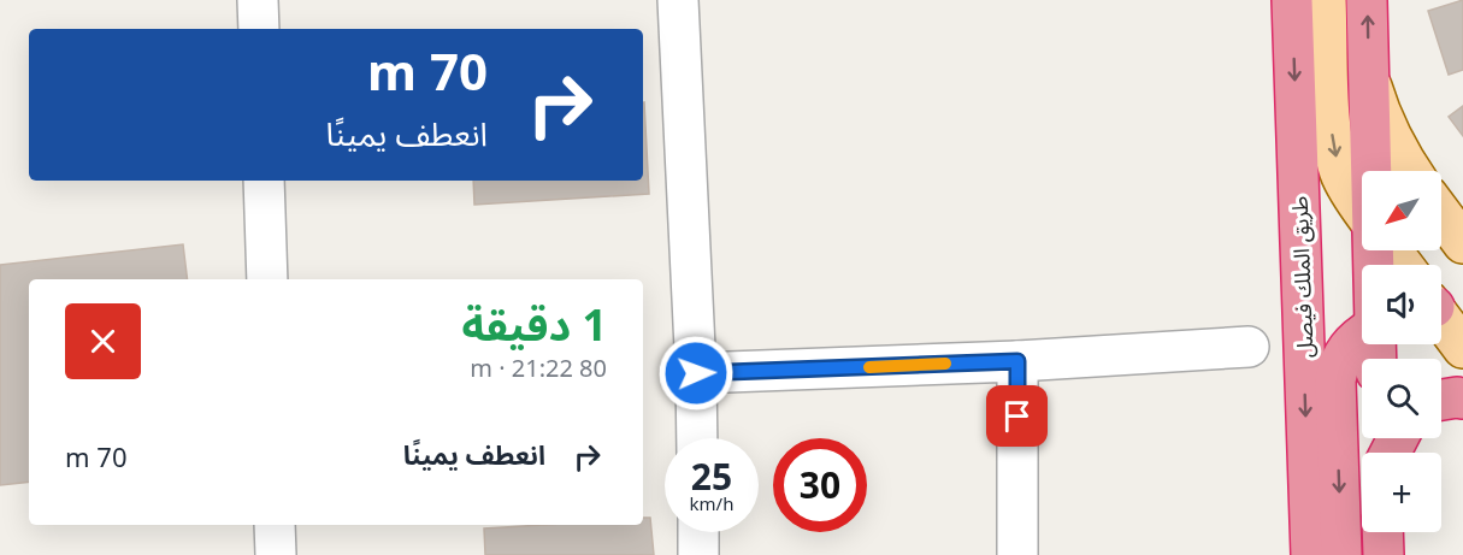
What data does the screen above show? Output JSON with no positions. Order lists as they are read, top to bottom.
{
  "streets": {
    "highway": ["طريق الملك فيصل"]
  },
  "north": "bottom left",
  "page": {
    "turn": ["70 m", "انعطف يمينًا"],
    "map_buttons": "+",
    "heading": ["1 دقيقة", "80 m · 21:22"],
    "list": [
      {
        "name": "انعطف يمينًا",
        "value": "70 m"
      }
    ],
    "speed": "25 km/h",
    "limit": "30"
  }
}
